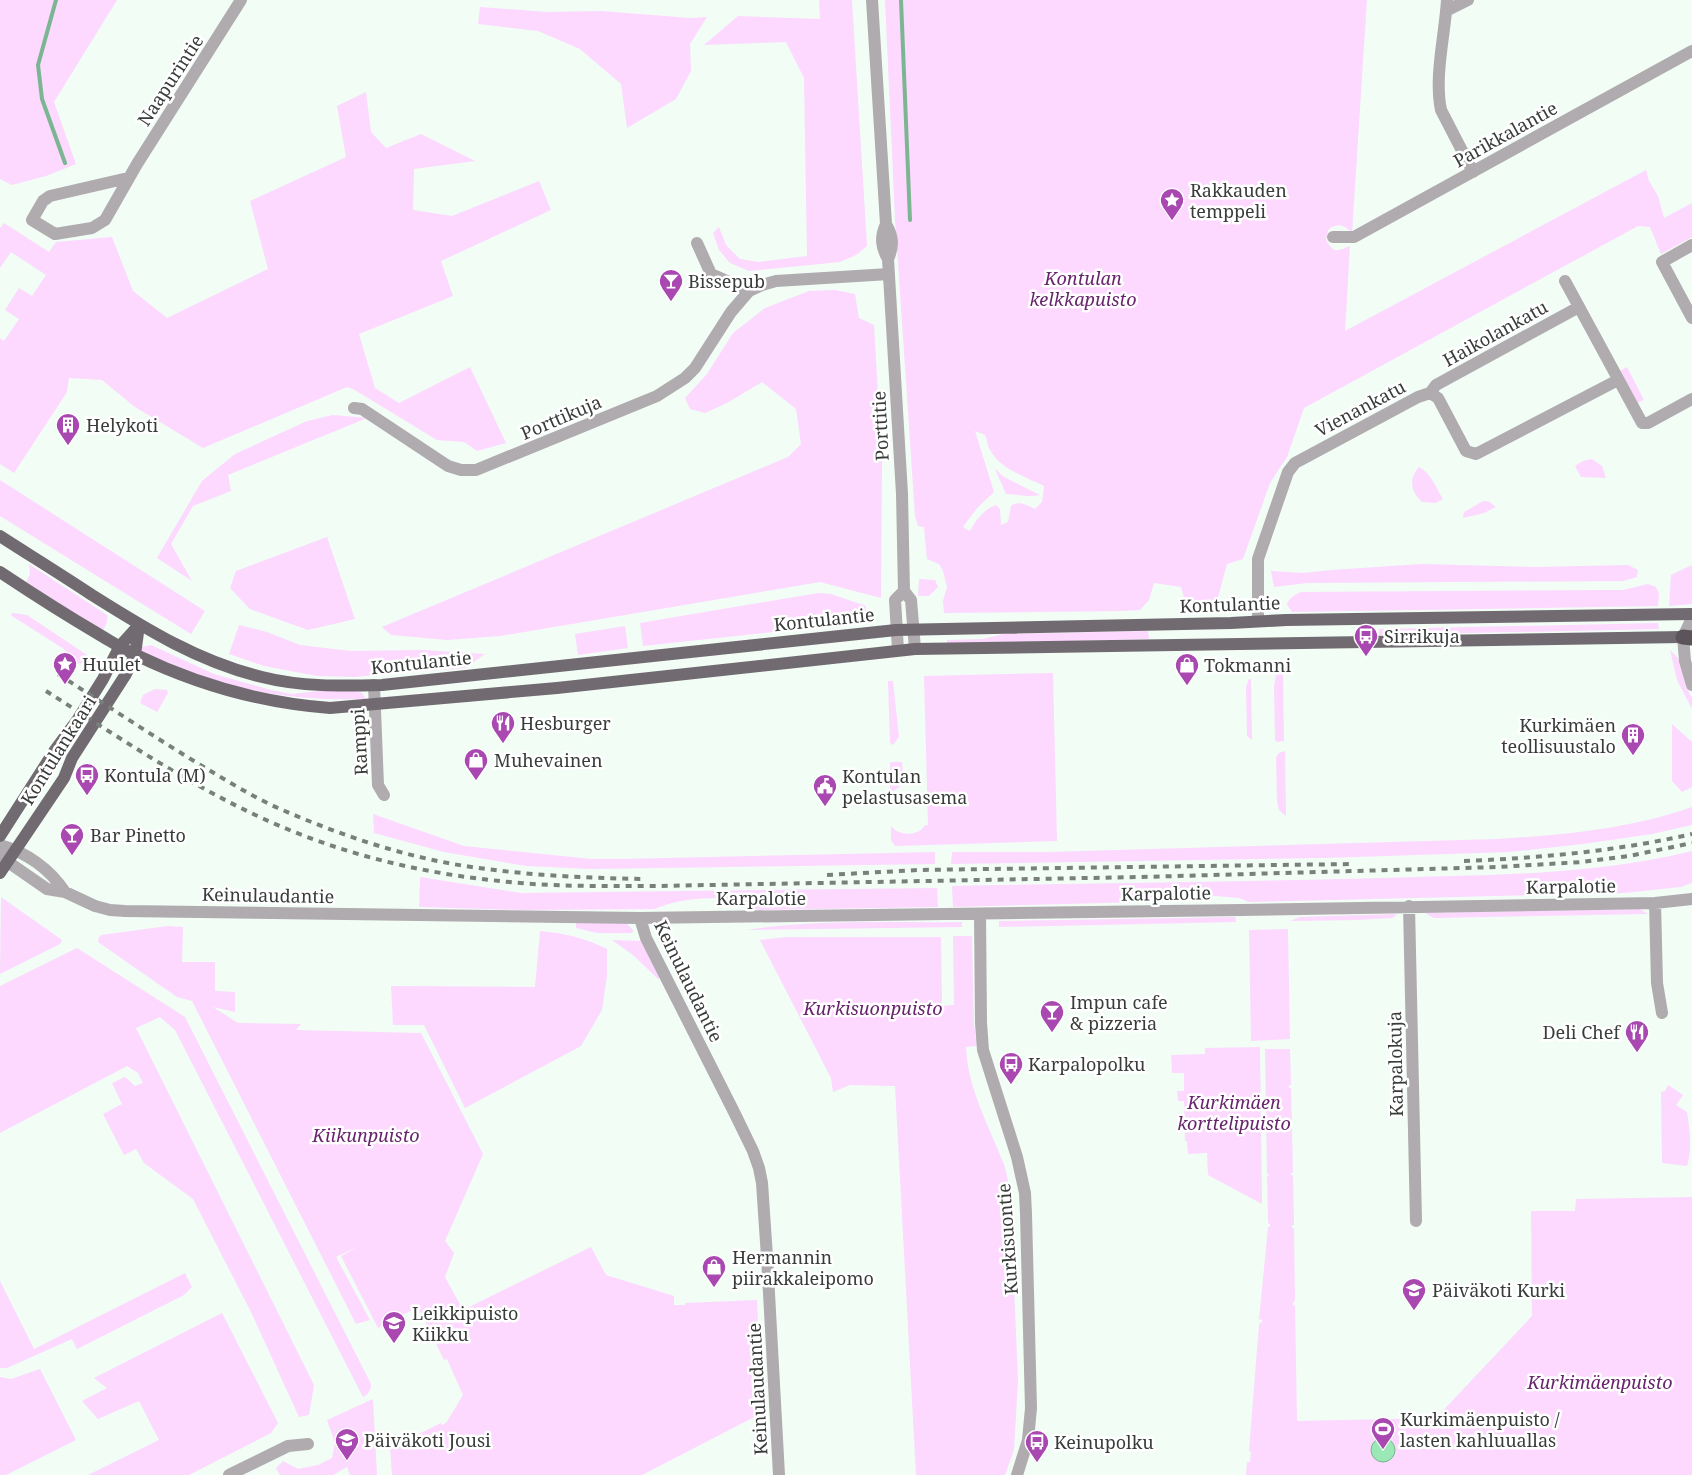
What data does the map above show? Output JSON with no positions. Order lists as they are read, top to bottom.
{
  "streets": {
    "main road": ["Kontulantie", "Kontulankaari"],
    "street": [
      "Naapurintie",
      "Parikkalantie",
      "Haikolankatu",
      "Vienankatu",
      "Porttikuja",
      "Porttitie",
      "Ramppi",
      "Karpalotie",
      "Keinulaudantie",
      "Karpalokuja",
      "Kurkisuontie"
    ]
  },
  "crossings": [
    ["Haikolankatu", "Vienankatu"],
    ["Vienankatu", "Kontulantie"],
    ["Porttikuja", "Porttitie"],
    ["Porttitie", "Kontulantie"],
    ["Kontulantie", "Ramppi"],
    ["Kontulantie", "Kontulankaari"],
    ["Kontulankaari", "Keinulaudantie"],
    ["Karpalotie", "Keinulaudantie"],
    ["Karpalotie", "Karpalokuja"],
    ["Karpalotie", "Kurkisuontie"]
  ],
  "parks": [
    "Kontulan kelkkapuisto",
    "Kurkisuonpuisto",
    "Kurkimäen korttelipuisto",
    "Kiikunpuisto",
    "Kurkimäenpuisto"
  ],
  "places": {
    "place": ["Rakkauden temppeli", "Huulet"],
    "bar": ["Bissepub", "Bar Pinetto", "Impun cafe & pizzeria"],
    "building": ["Helykoti", "Kurkimäen teollisuustalo"],
    "bus stop": [
      "Sirrikuja",
      "Kontula (M)",
      "Karpalopolku",
      "Keinupolku"
    ],
    "shop": ["Tokmanni", "Muhevainen", "Hermannin piirakkaleipomo"],
    "restaurant": ["Hesburger", "Deli Chef"],
    "public building": ["Kontulan pelastusasema"],
    "school or university": ["Päiväkoti Kurki", "Leikkipuisto Kiikku", "Päiväkoti Jousi"],
    "sports": ["Kurkimäenpuisto / lasten kahluuallas"]
  }
}
